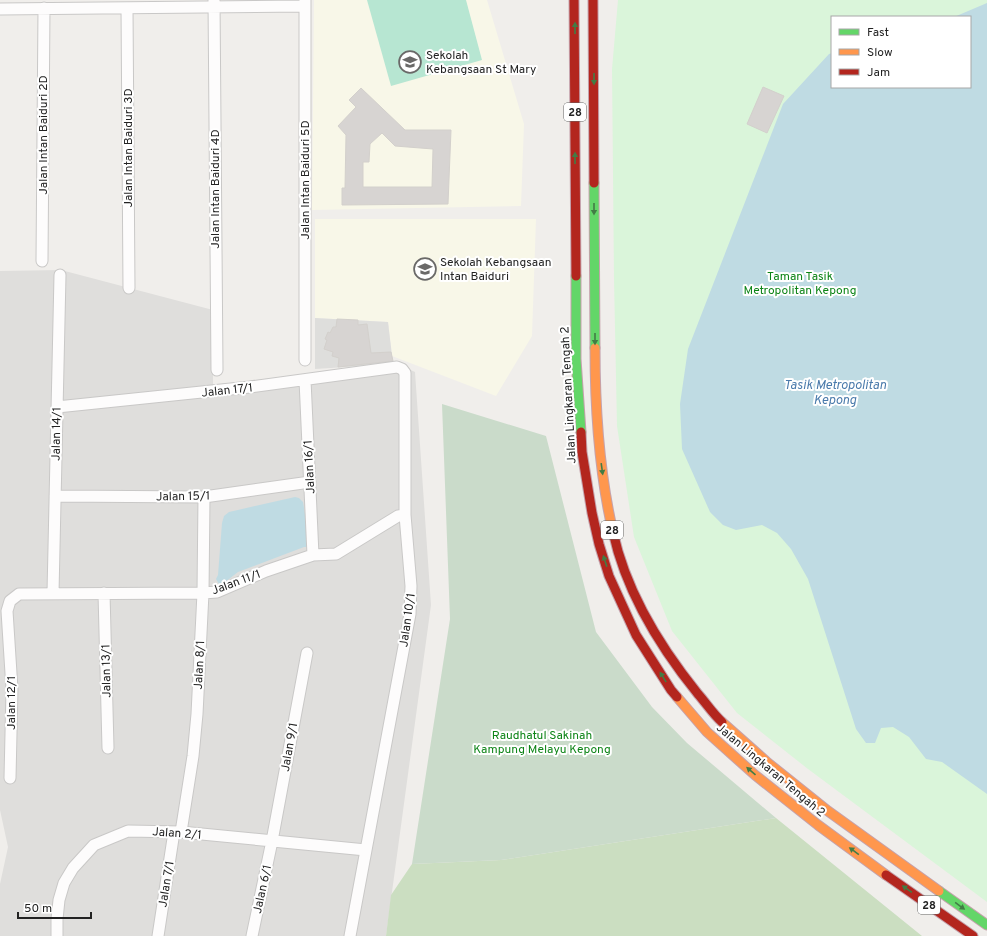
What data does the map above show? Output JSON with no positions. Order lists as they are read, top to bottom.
{
  "streets": {
    "highway": ["28", "Jalan Lingkaran Tengah 2"],
    "street": [
      "Jalan Intan Baiduri 2D",
      "Jalan Intan Baiduri 3D",
      "Jalan Intan Baiduri 5D",
      "Jalan Intan Baiduri 4D",
      "Jalan 17/1",
      "Jalan 14/1",
      "Jalan 16/1",
      "Jalan 15/1",
      "Jalan 11/1",
      "Jalan 10/1",
      "Jalan 8/1",
      "Jalan 13/1",
      "Jalan 12/1",
      "Jalan 9/1",
      "Jalan 2/1",
      "Jalan 7/1",
      "Jalan 6/1"
    ]
  },
  "crossings": [
    ["Jalan 17/1", "Jalan 14/1"],
    ["Jalan 17/1", "Jalan 16/1"],
    ["Jalan 17/1", "Jalan 10/1"],
    ["Jalan 14/1", "Jalan 15/1"],
    ["Jalan 14/1", "Jalan 11/1"],
    ["Jalan 14/1", "Jalan 12/1"],
    ["Jalan 16/1", "Jalan 15/1"],
    ["Jalan 16/1", "Jalan 11/1"],
    ["Jalan 15/1", "Jalan 8/1"],
    ["Jalan 11/1", "Jalan 10/1"],
    ["Jalan 11/1", "Jalan 8/1"],
    ["Jalan 11/1", "Jalan 13/1"],
    ["Jalan 11/1", "Jalan 12/1"],
    ["Jalan 10/1", "Jalan 2/1"],
    ["Jalan 8/1", "Jalan 2/1"],
    ["Jalan 8/1", "Jalan 7/1"],
    ["Jalan 9/1", "Jalan 2/1"],
    ["Jalan 9/1", "Jalan 6/1"],
    ["Jalan 2/1", "Jalan 7/1"],
    ["Jalan 2/1", "Jalan 6/1"]
  ],
  "water": ["Tasik Metropolitan Kepong"],
  "parks": ["Taman Tasik Metropolitan Kepong", "Raudhatul Sakinah Kampung Melayu Kepong"],
  "places": {
    "school or university": ["Sekolah Kebangsaan St Mary", "Sekolah Kebangsaan Intan Baiduri"]
  },
  "legend": ["Fast", "Slow", "Jam"],
  "scale_bar": "50 m"
}
